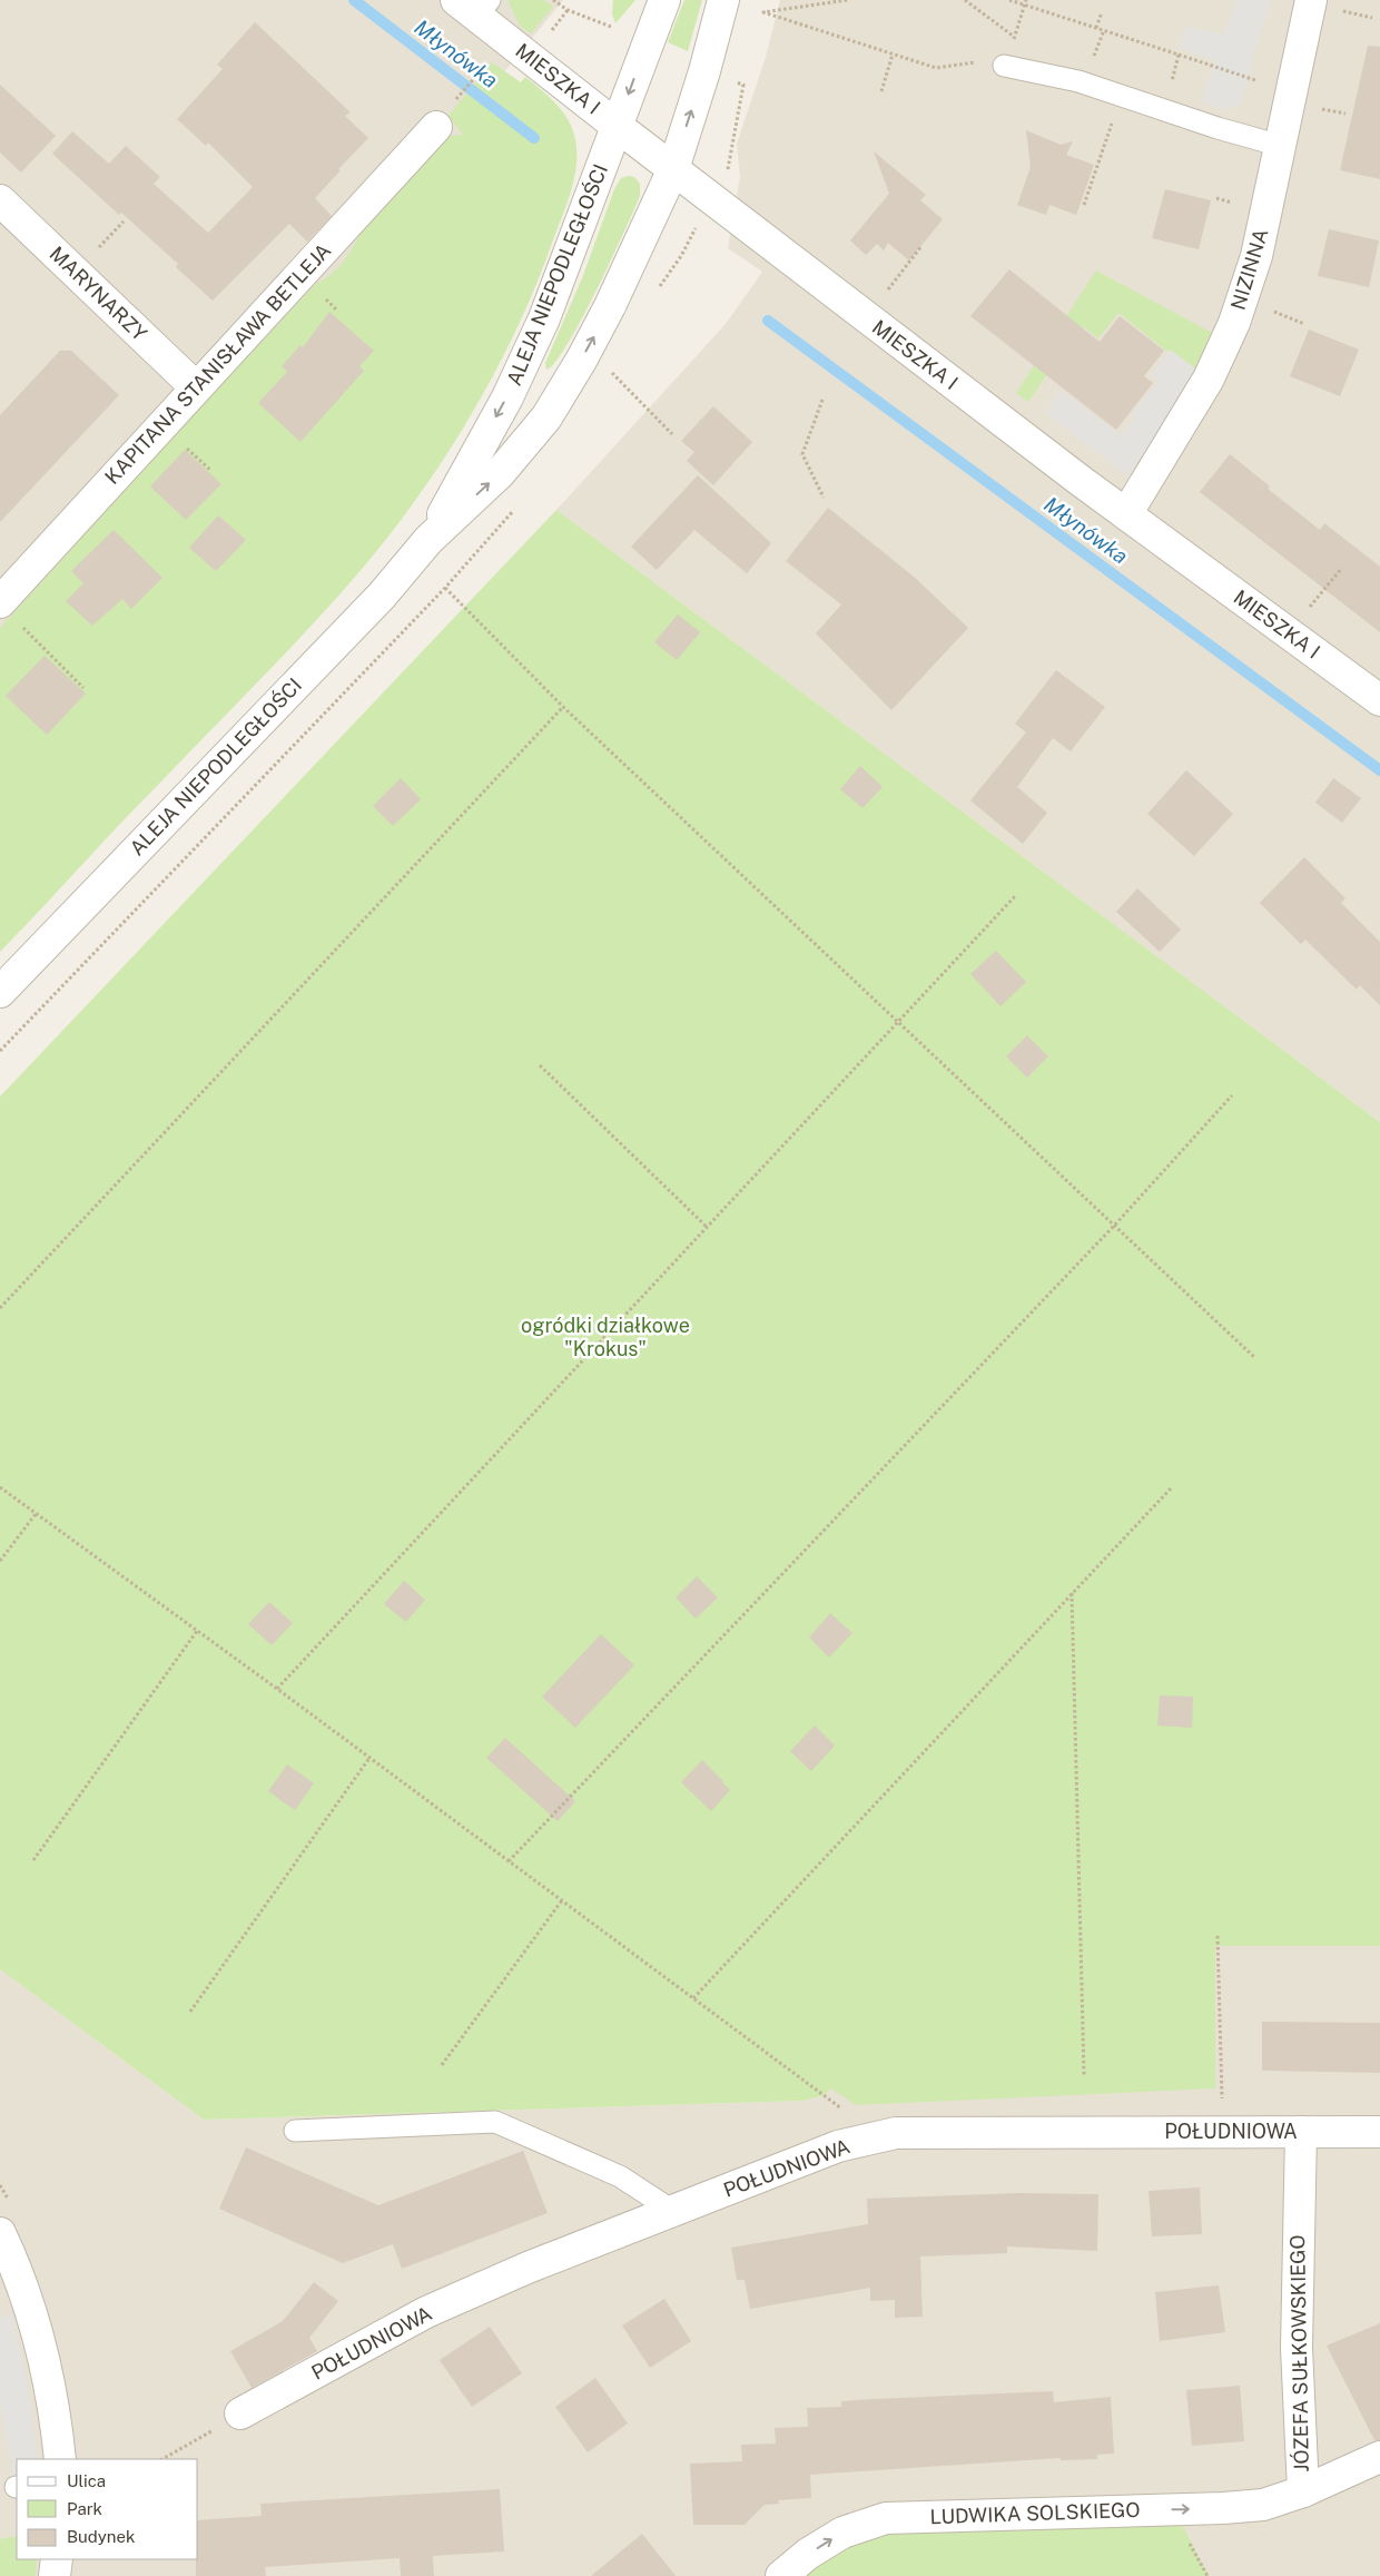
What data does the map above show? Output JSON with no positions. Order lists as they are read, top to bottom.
{
  "streets": {
    "street": [
      "MIESZKA I",
      "NIZINNA",
      "ALEJA NIEPODLEGŁOŚCI",
      "MARYNARZY",
      "KAPITANA STANISŁAWA BETLEJA",
      "POŁUDNIOWA",
      "JÓZEFA SUŁKOWSKIEGO",
      "LUDWIKA SOLSKIEGO"
    ]
  },
  "crossings": [
    ["MIESZKA I", "NIZINNA"],
    ["MIESZKA I", "ALEJA NIEPODLEGŁOŚCI"],
    ["MARYNARZY", "KAPITANA STANISŁAWA BETLEJA"],
    ["POŁUDNIOWA", "JÓZEFA SUŁKOWSKIEGO"],
    ["JÓZEFA SUŁKOWSKIEGO", "LUDWIKA SOLSKIEGO"]
  ],
  "one_way": ["LUDWIKA SOLSKIEGO"],
  "water": ["Młynówka"],
  "parks": ["ogródki działkowe \"Krokus\""],
  "legend": ["Ulica", "Park", "Budynek"]
}
